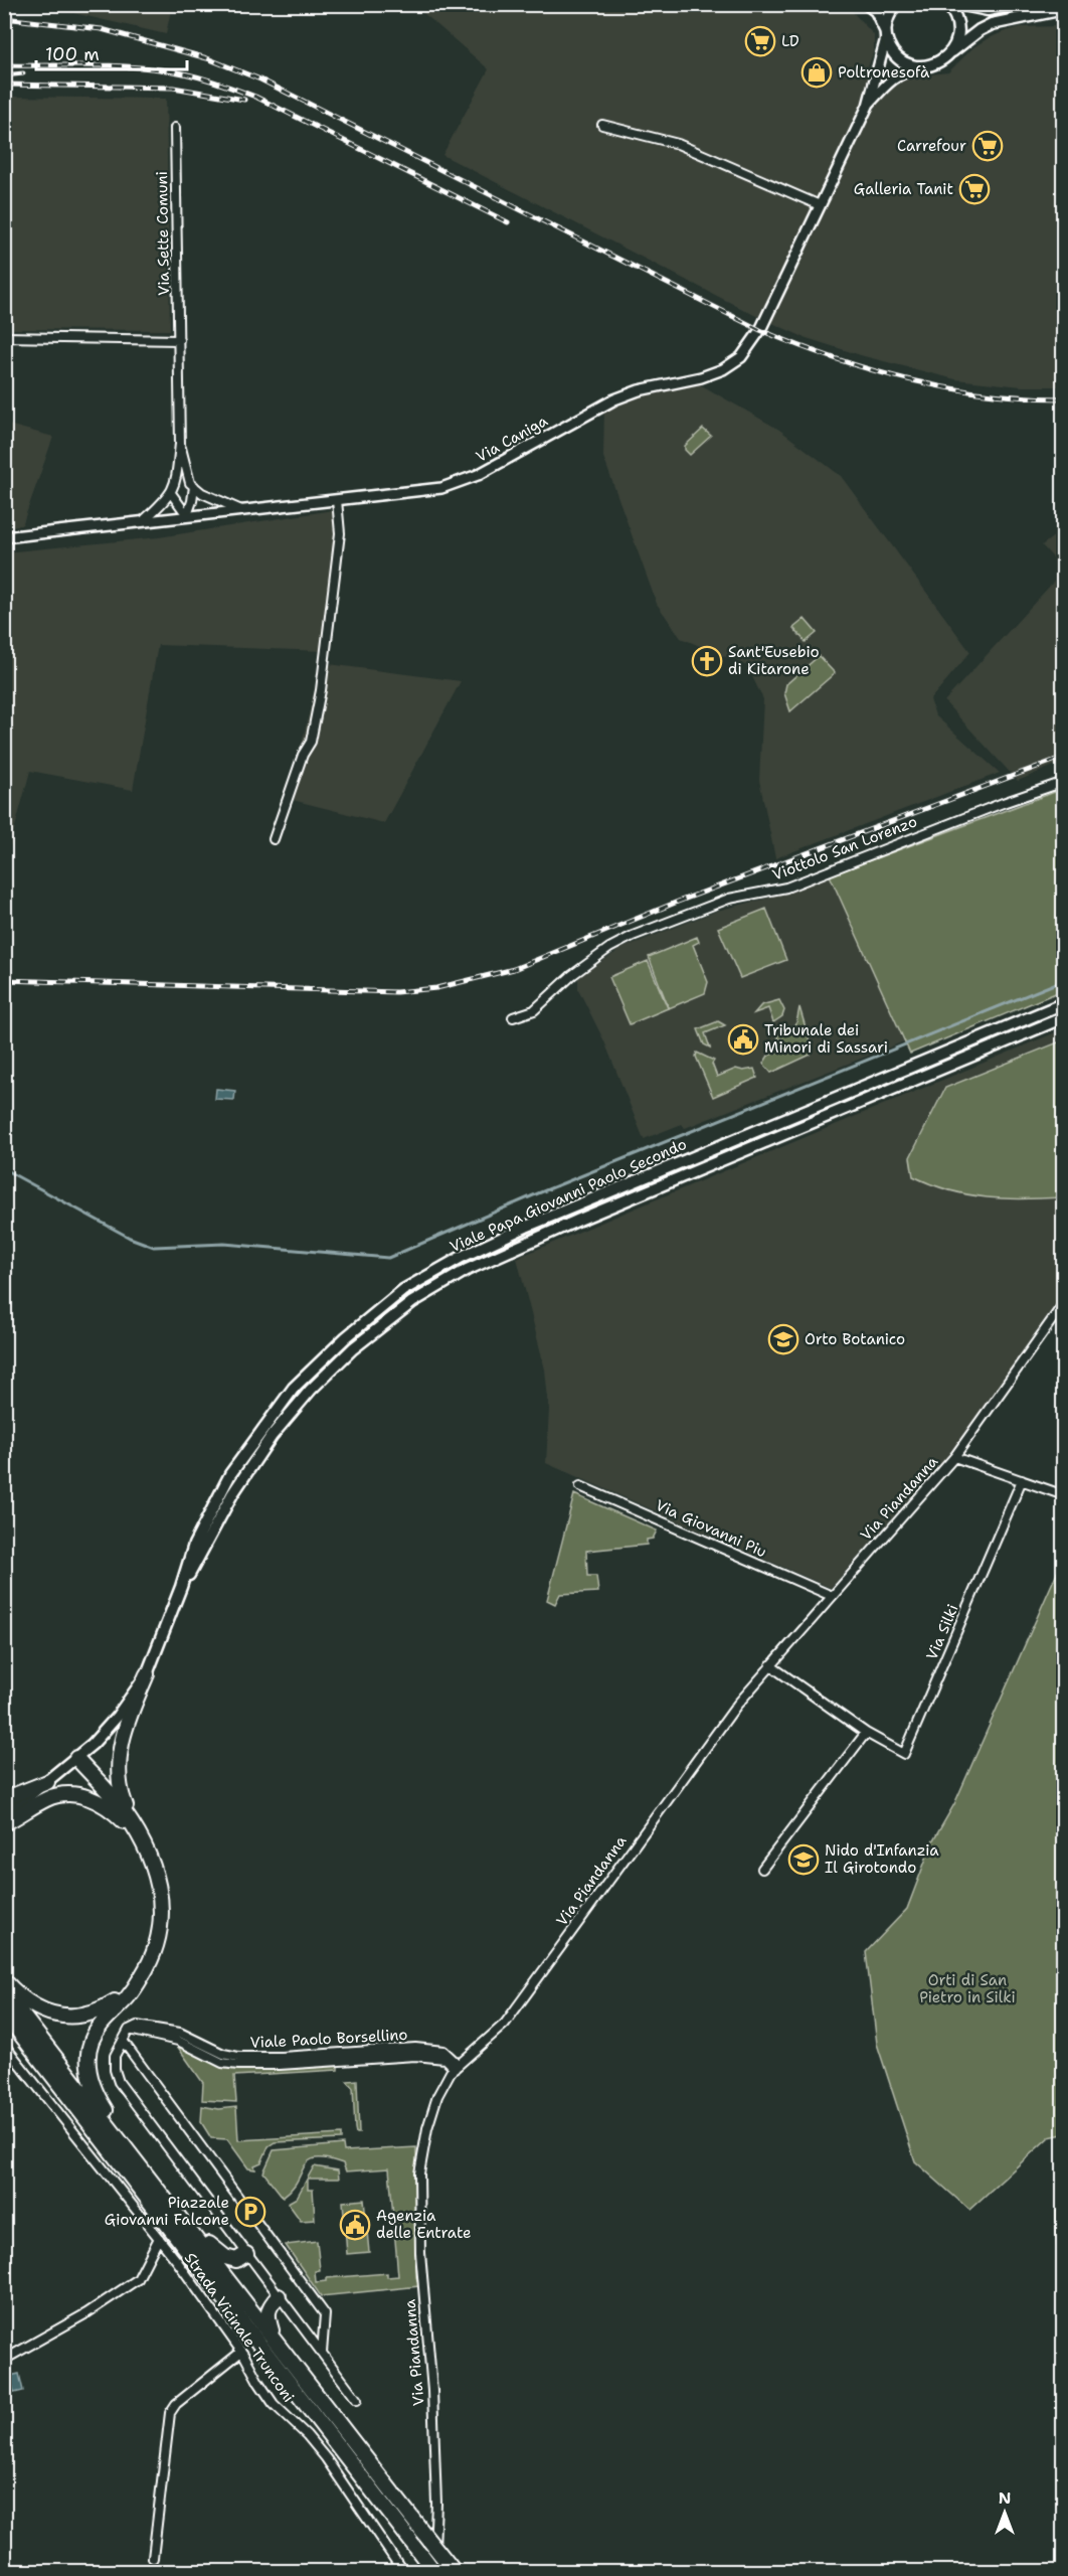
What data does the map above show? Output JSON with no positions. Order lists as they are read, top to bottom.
{
  "streets": {
    "main road": ["Viale Papa Giovanni Paolo Secondo"],
    "street": [
      "Via Sette Comuni",
      "Via Caniga",
      "Viottolo San Lorenzo",
      "Via Piandanna",
      "Via Giovanni Piu",
      "Via Silki",
      "Viale Paolo Borsellino",
      "Strada Vicinale Trunconi"
    ]
  },
  "crossings": [
    ["Via Piandanna", "Via Giovanni Piu"],
    ["Via Piandanna", "Via Silki"],
    ["Via Piandanna", "Viale Paolo Borsellino"]
  ],
  "parks": ["Orti di San Pietro in Silki"],
  "places": {
    "supermarket": ["LD", "Carrefour", "Galleria Tanit"],
    "shop": ["Poltronesofà"],
    "church": ["Sant'Eusebio di Kitarone"],
    "public building": ["Tribunale dei Minori di Sassari", "Agenzia delle Entrate"],
    "school or university": ["Orto Botanico", "Nido d'Infanzia Il Girotondo"],
    "parking": ["Piazzale Giovanni Falcone"]
  },
  "scale_bar": "100 m",
  "north": "top"
}
